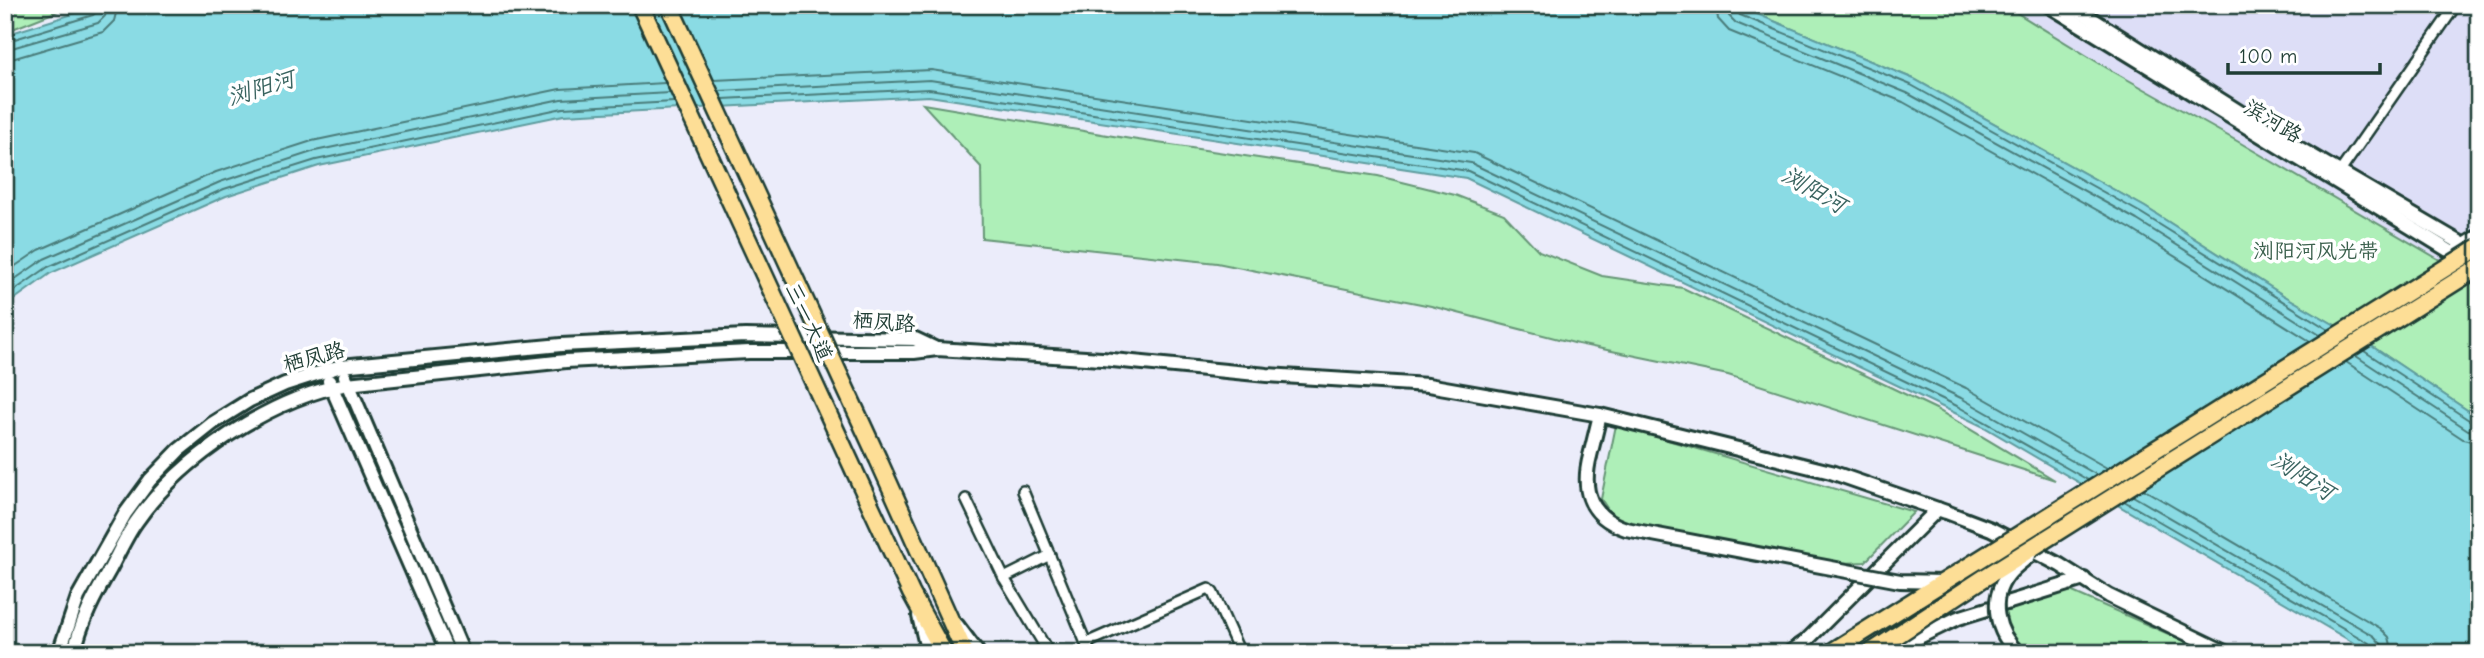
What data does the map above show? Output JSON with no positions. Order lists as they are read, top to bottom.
{
  "streets": {
    "highway": ["三一大道"],
    "street": ["滨河路", "栖凤路"]
  },
  "water": ["浏阳河"],
  "parks": ["浏阳河风光带"],
  "scale_bar": "100 m"
}
